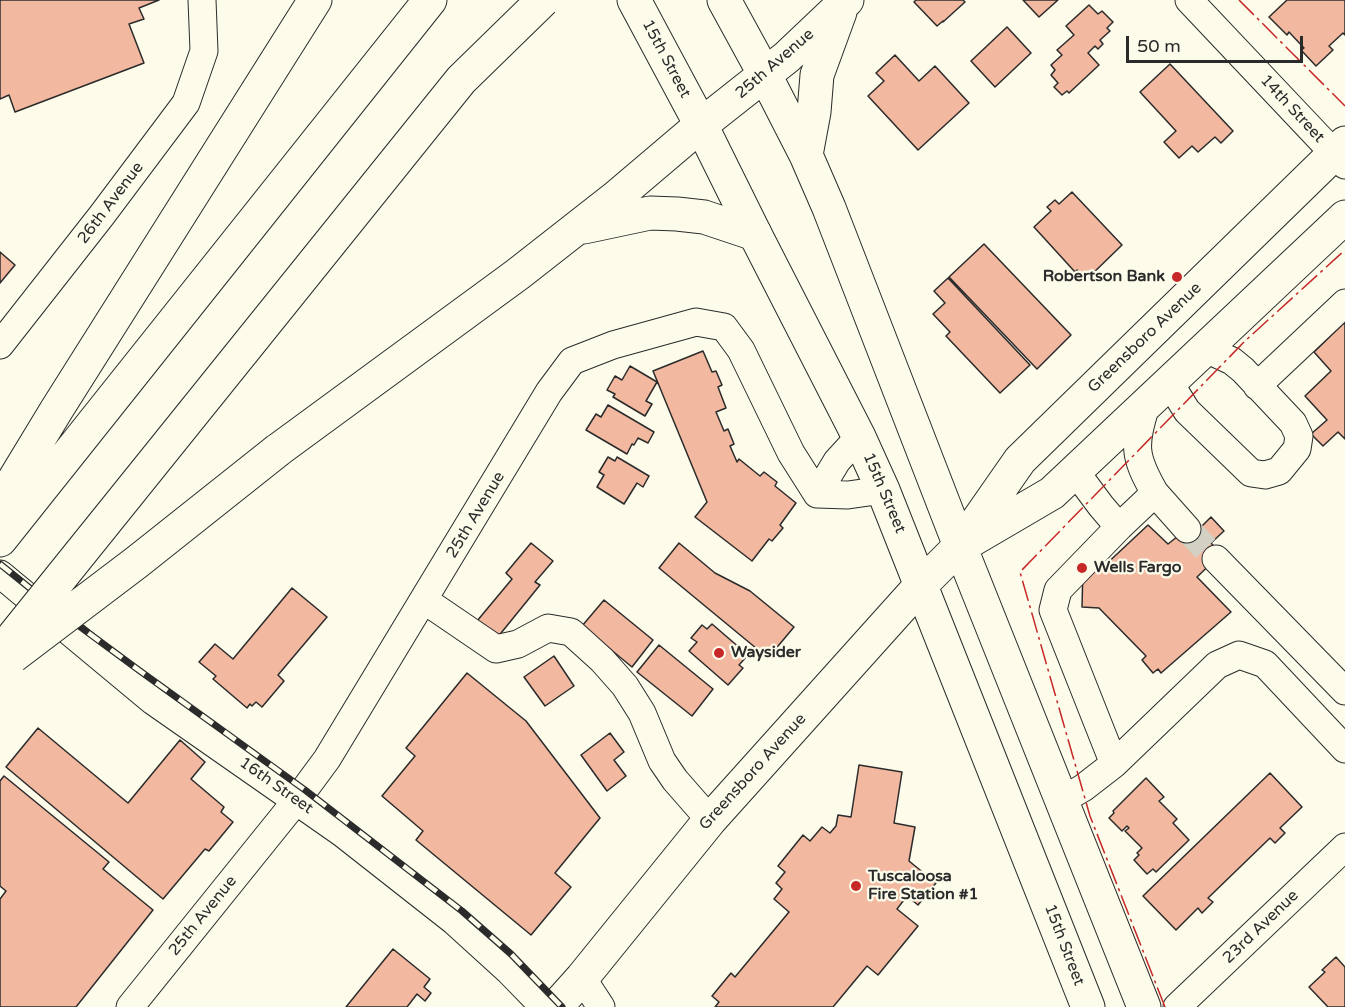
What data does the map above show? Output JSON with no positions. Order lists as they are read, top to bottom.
{
  "streets": {
    "main road": ["15th Street", "25th Avenue", "Greensboro Avenue"],
    "street": [
      "14th Street",
      "26th Avenue",
      "16th Street",
      "23rd Avenue"
    ]
  },
  "crossings": [
    ["15th Street", "25th Avenue"],
    ["15th Street", "Greensboro Avenue"],
    ["25th Avenue", "16th Street"],
    ["14th Street", "Greensboro Avenue"]
  ],
  "places": [
    "Robertson Bank",
    "Wells Fargo",
    "Waysider",
    "Tuscaloosa Fire Station #1"
  ],
  "scale_bar": "50 m"
}
